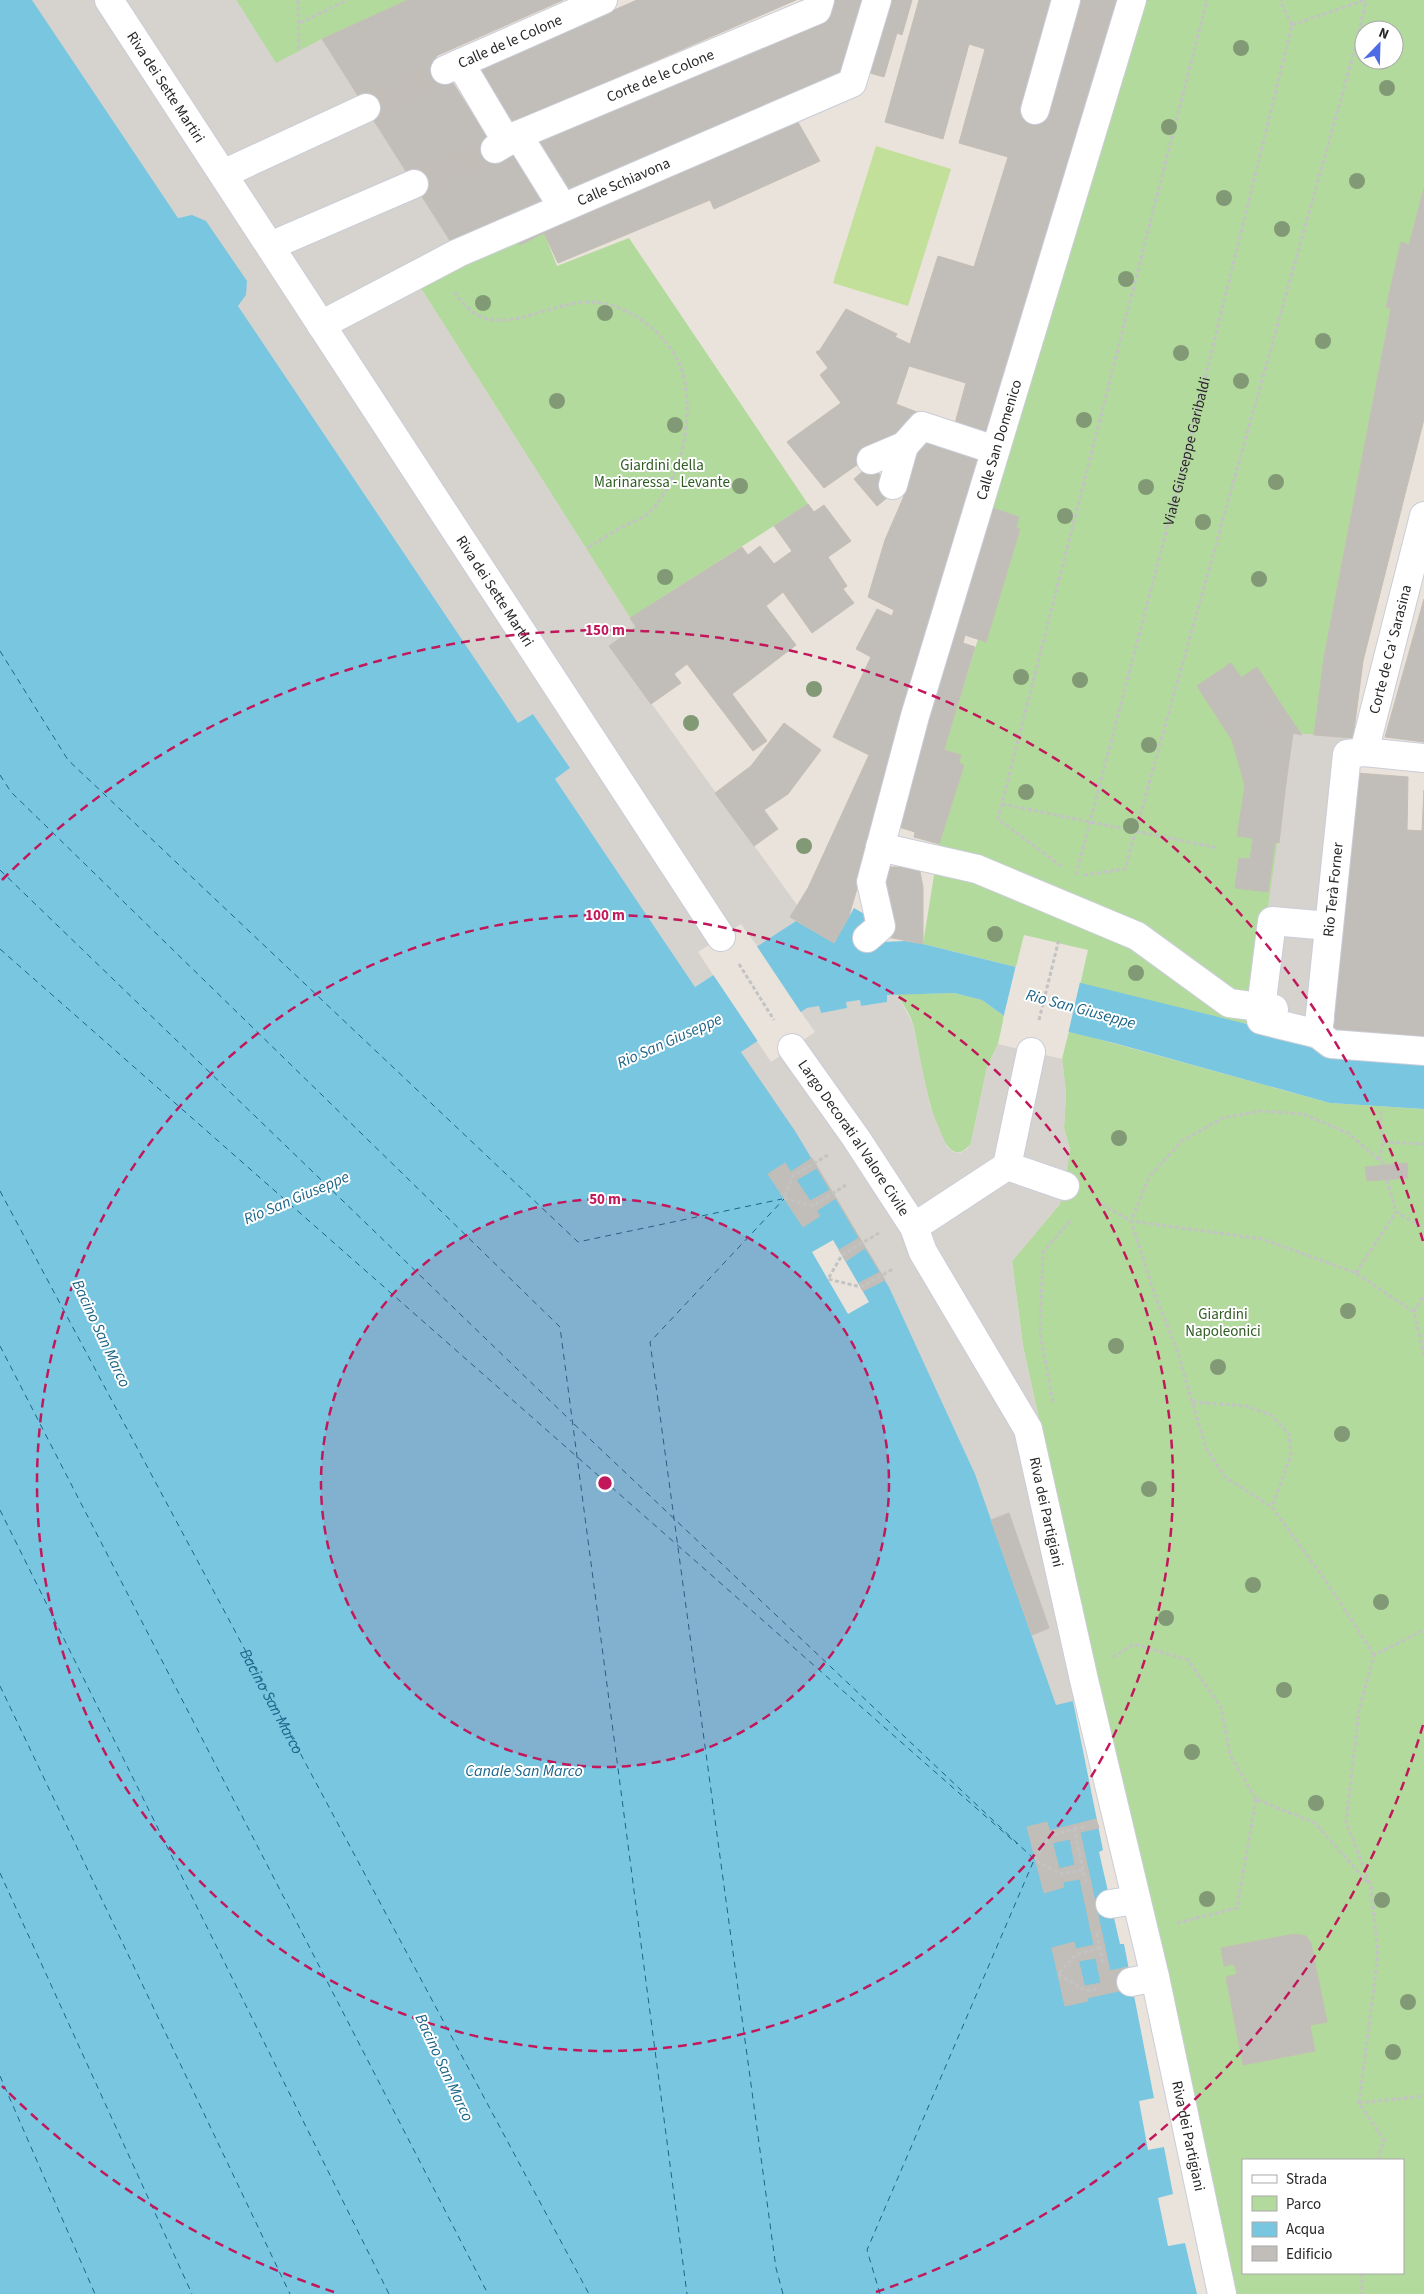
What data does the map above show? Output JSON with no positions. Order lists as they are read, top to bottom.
{
  "streets": {
    "street": [
      "Calle de le Colone",
      "Corte de le Colone",
      "Riva dei Sette Martiri",
      "Calle Schiavona",
      "Calle San Domenico",
      "Corte de Ca' Sarasina",
      "Rio Terà Forner",
      "Largo Decorati al Valore Civile",
      "Riva dei Partigiani"
    ],
    "path": ["Viale Giuseppe Garibaldi"]
  },
  "crossings": [
    ["Calle de le Colone", "Corte de le Colone"],
    ["Riva dei Sette Martiri", "Calle Schiavona"],
    ["Corte de Ca' Sarasina", "Rio Terà Forner"],
    ["Largo Decorati al Valore Civile", "Riva dei Partigiani"]
  ],
  "water": ["Rio San Giuseppe", "Bacino San Marco", "Canale San Marco"],
  "parks": ["Giardini della Marinaressa - Levante", "Giardini Napoleonici"],
  "legend": [
    "Strada",
    "Parco",
    "Acqua",
    "Edificio"
  ],
  "north": "top right",
  "rings": ["150 m", "100 m", "50 m"]
}
